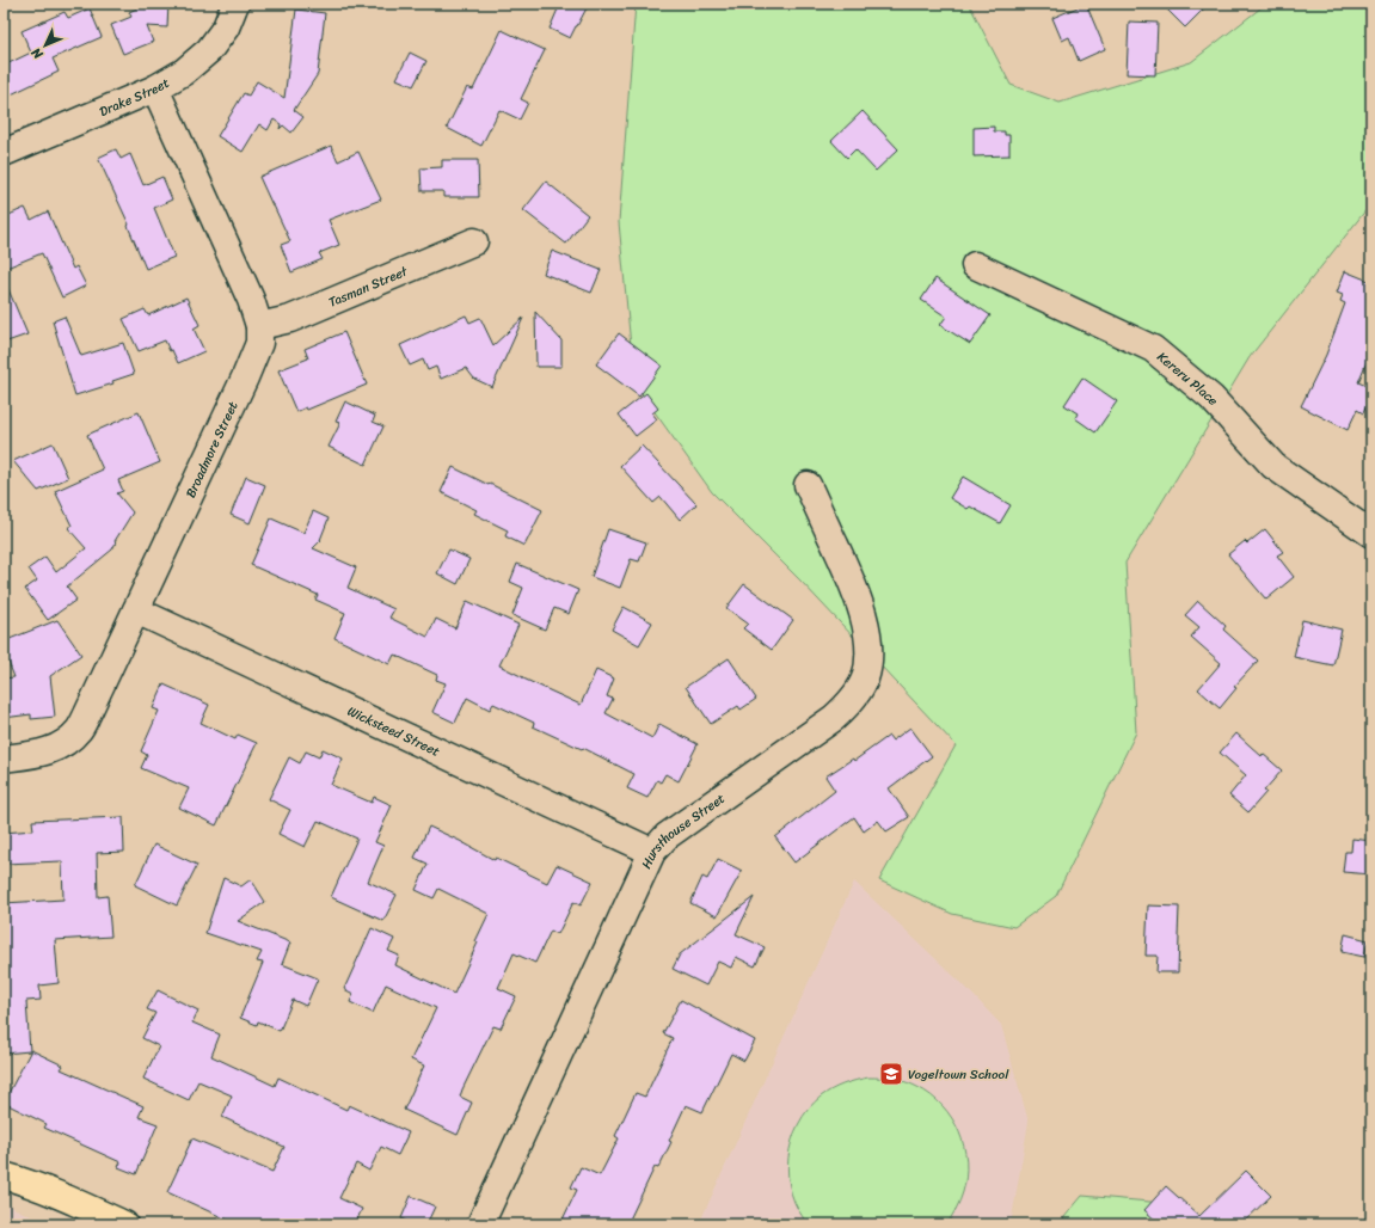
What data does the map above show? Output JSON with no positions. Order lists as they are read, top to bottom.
{
  "streets": {
    "street": [
      "Drake Street",
      "Tasman Street",
      "Kereru Place",
      "Broadmore Street",
      "Wicksteed Street",
      "Hursthouse Street"
    ]
  },
  "crossings": [
    ["Drake Street", "Broadmore Street"],
    ["Tasman Street", "Broadmore Street"],
    ["Broadmore Street", "Wicksteed Street"],
    ["Wicksteed Street", "Hursthouse Street"]
  ],
  "places": {
    "school or university": ["Vogeltown School"]
  },
  "north": "bottom left"
}
